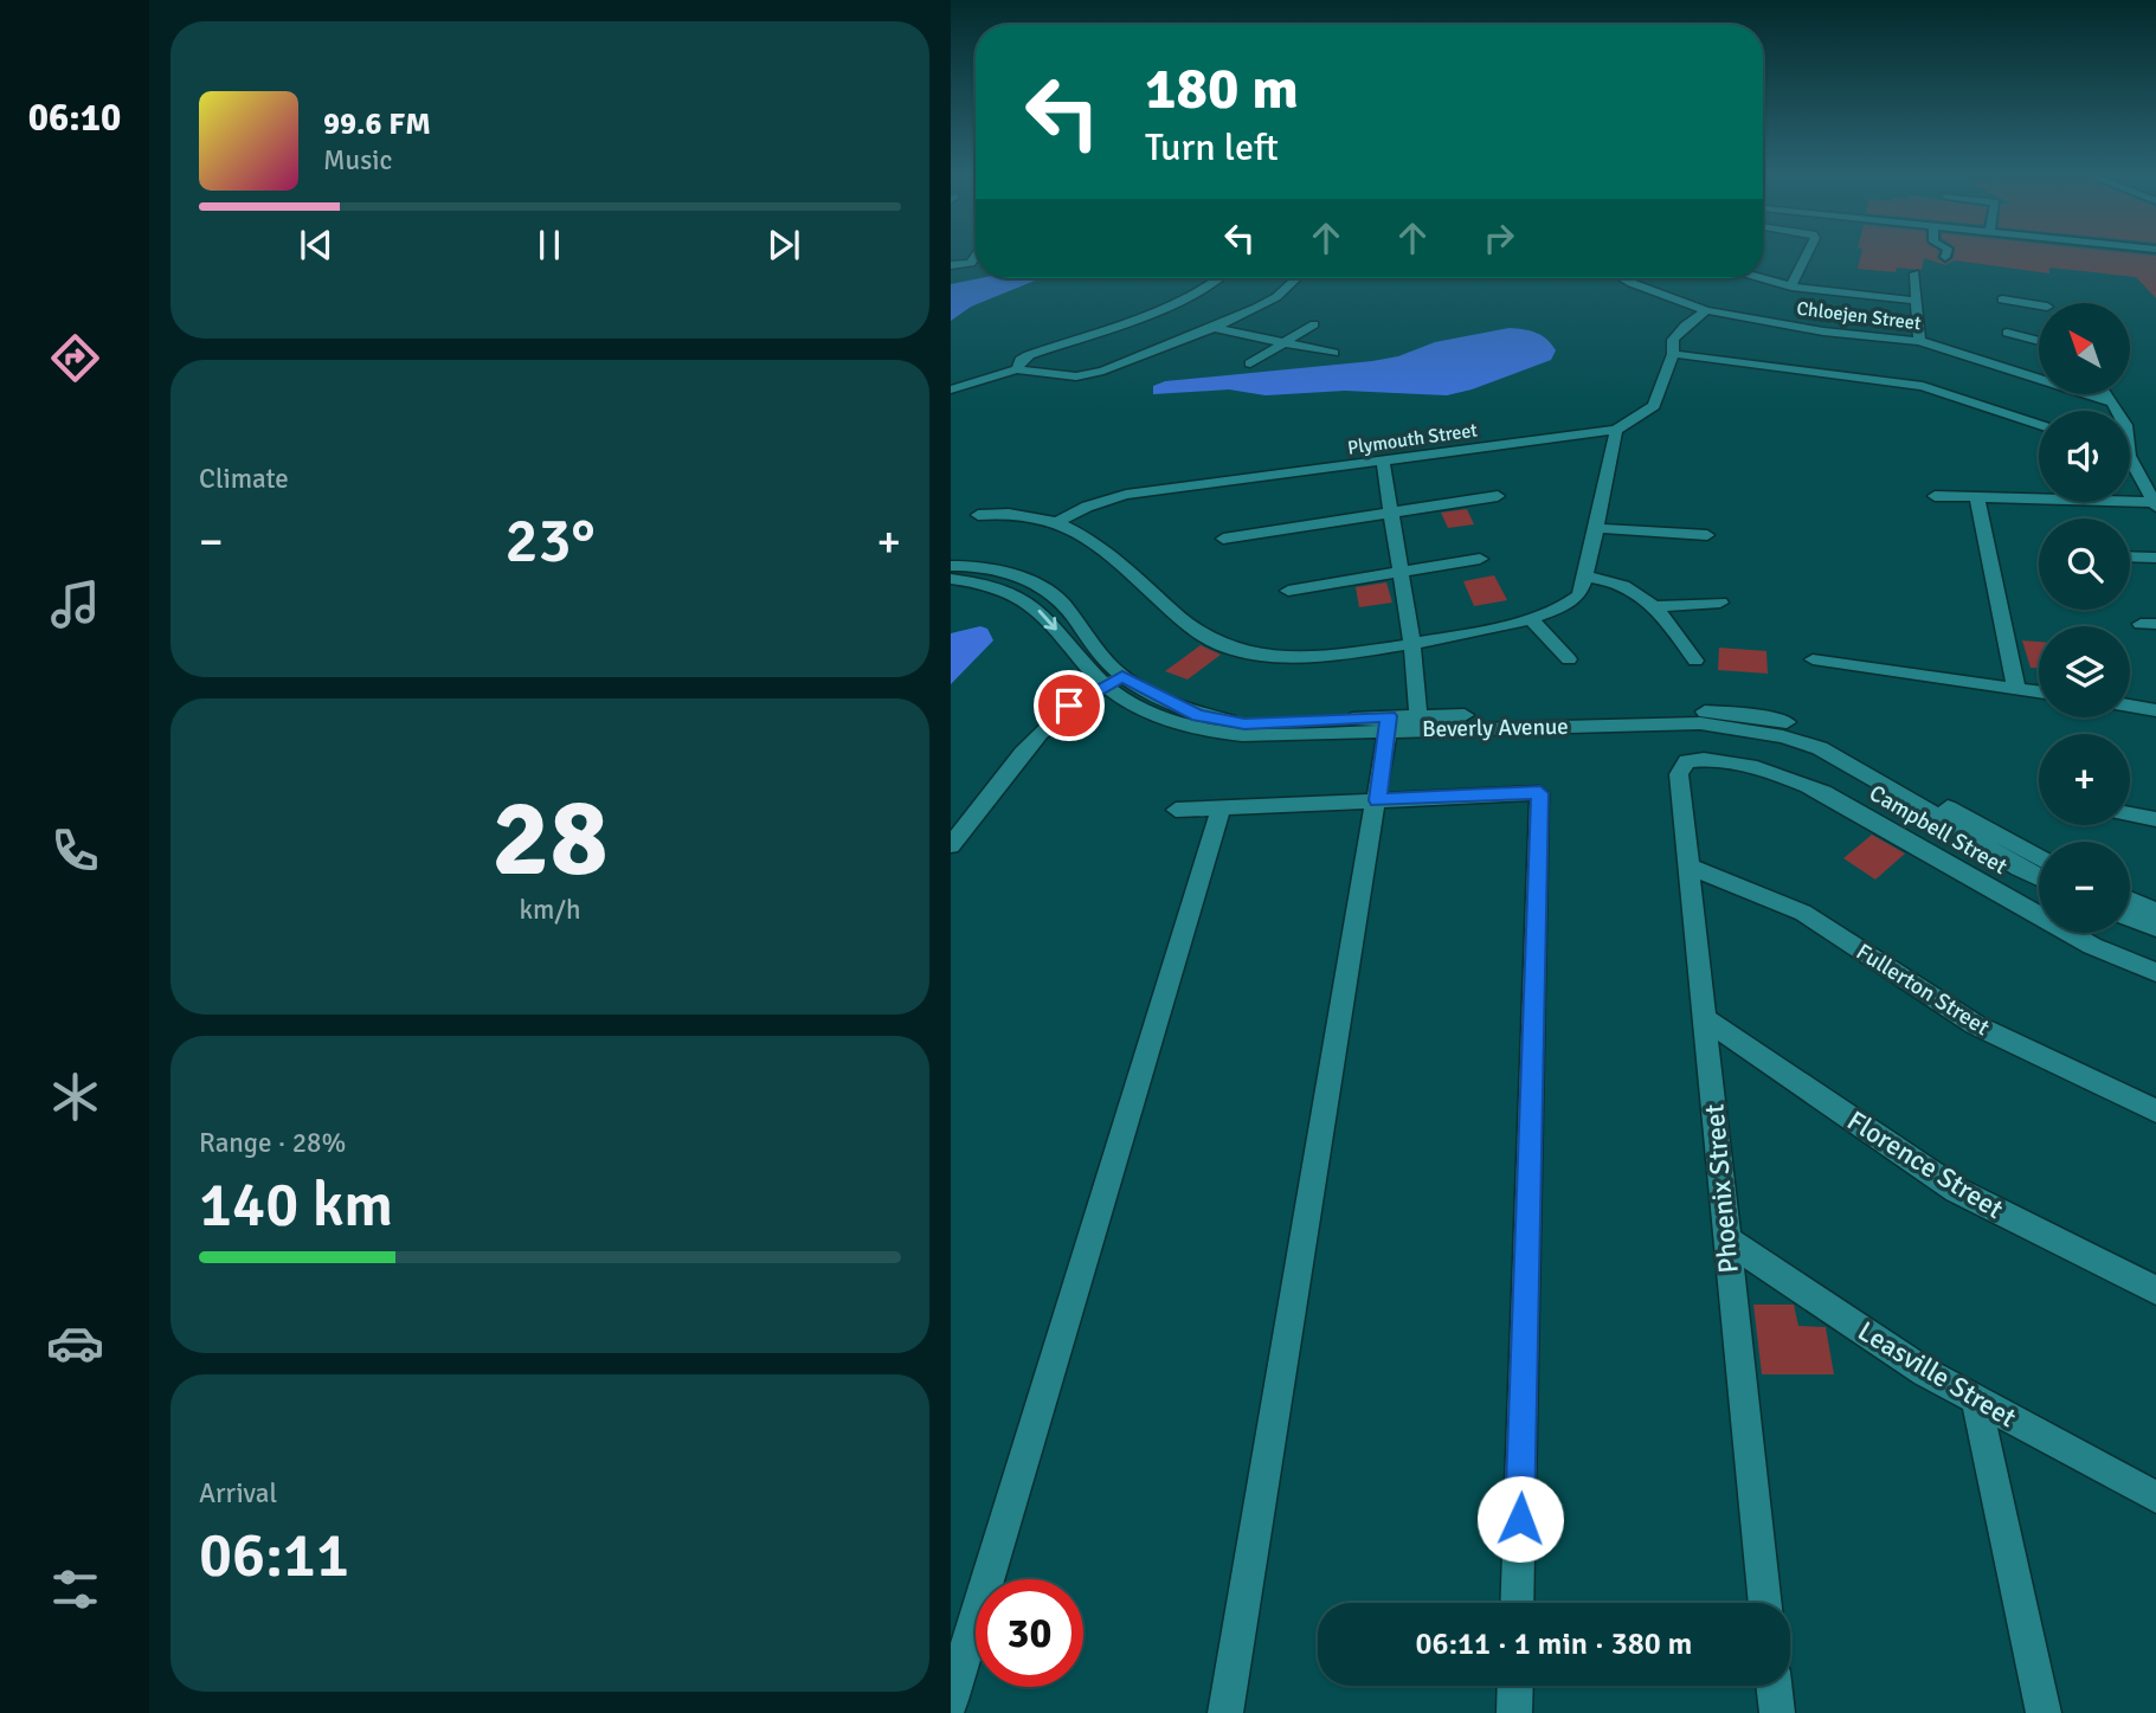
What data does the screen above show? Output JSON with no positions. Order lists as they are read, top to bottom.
{
  "streets": {
    "street": [
      "Chloejen Street",
      "Plymouth Street",
      "Beverly Avenue",
      "Campbell Street",
      "Fullerton Street",
      "Florence Street",
      "Phoenix Street",
      "Leasville Street"
    ]
  },
  "crossings": [
    ["Chloejen Street", "Plymouth Street"],
    ["Campbell Street", "Phoenix Street"],
    ["Fullerton Street", "Phoenix Street"],
    ["Florence Street", "Phoenix Street"],
    ["Phoenix Street", "Leasville Street"]
  ],
  "north": "top left",
  "page": {
    "tabs": "06:10",
    "turn": ["180 m", "Turn left"],
    "song": ["99.6 FM", "Music"],
    "map_buttons": ["+", "−"],
    "tile": [
      "Climate",
      ["28", "km/h"],
      ["Range · 28%", "140 km"],
      ["Arrival", "06:11"]
    ],
    "heat": ["−", "23°", "+"],
    "limit": "30",
    "trip": "06:11 · 1 min · 380 m"
  }
}
